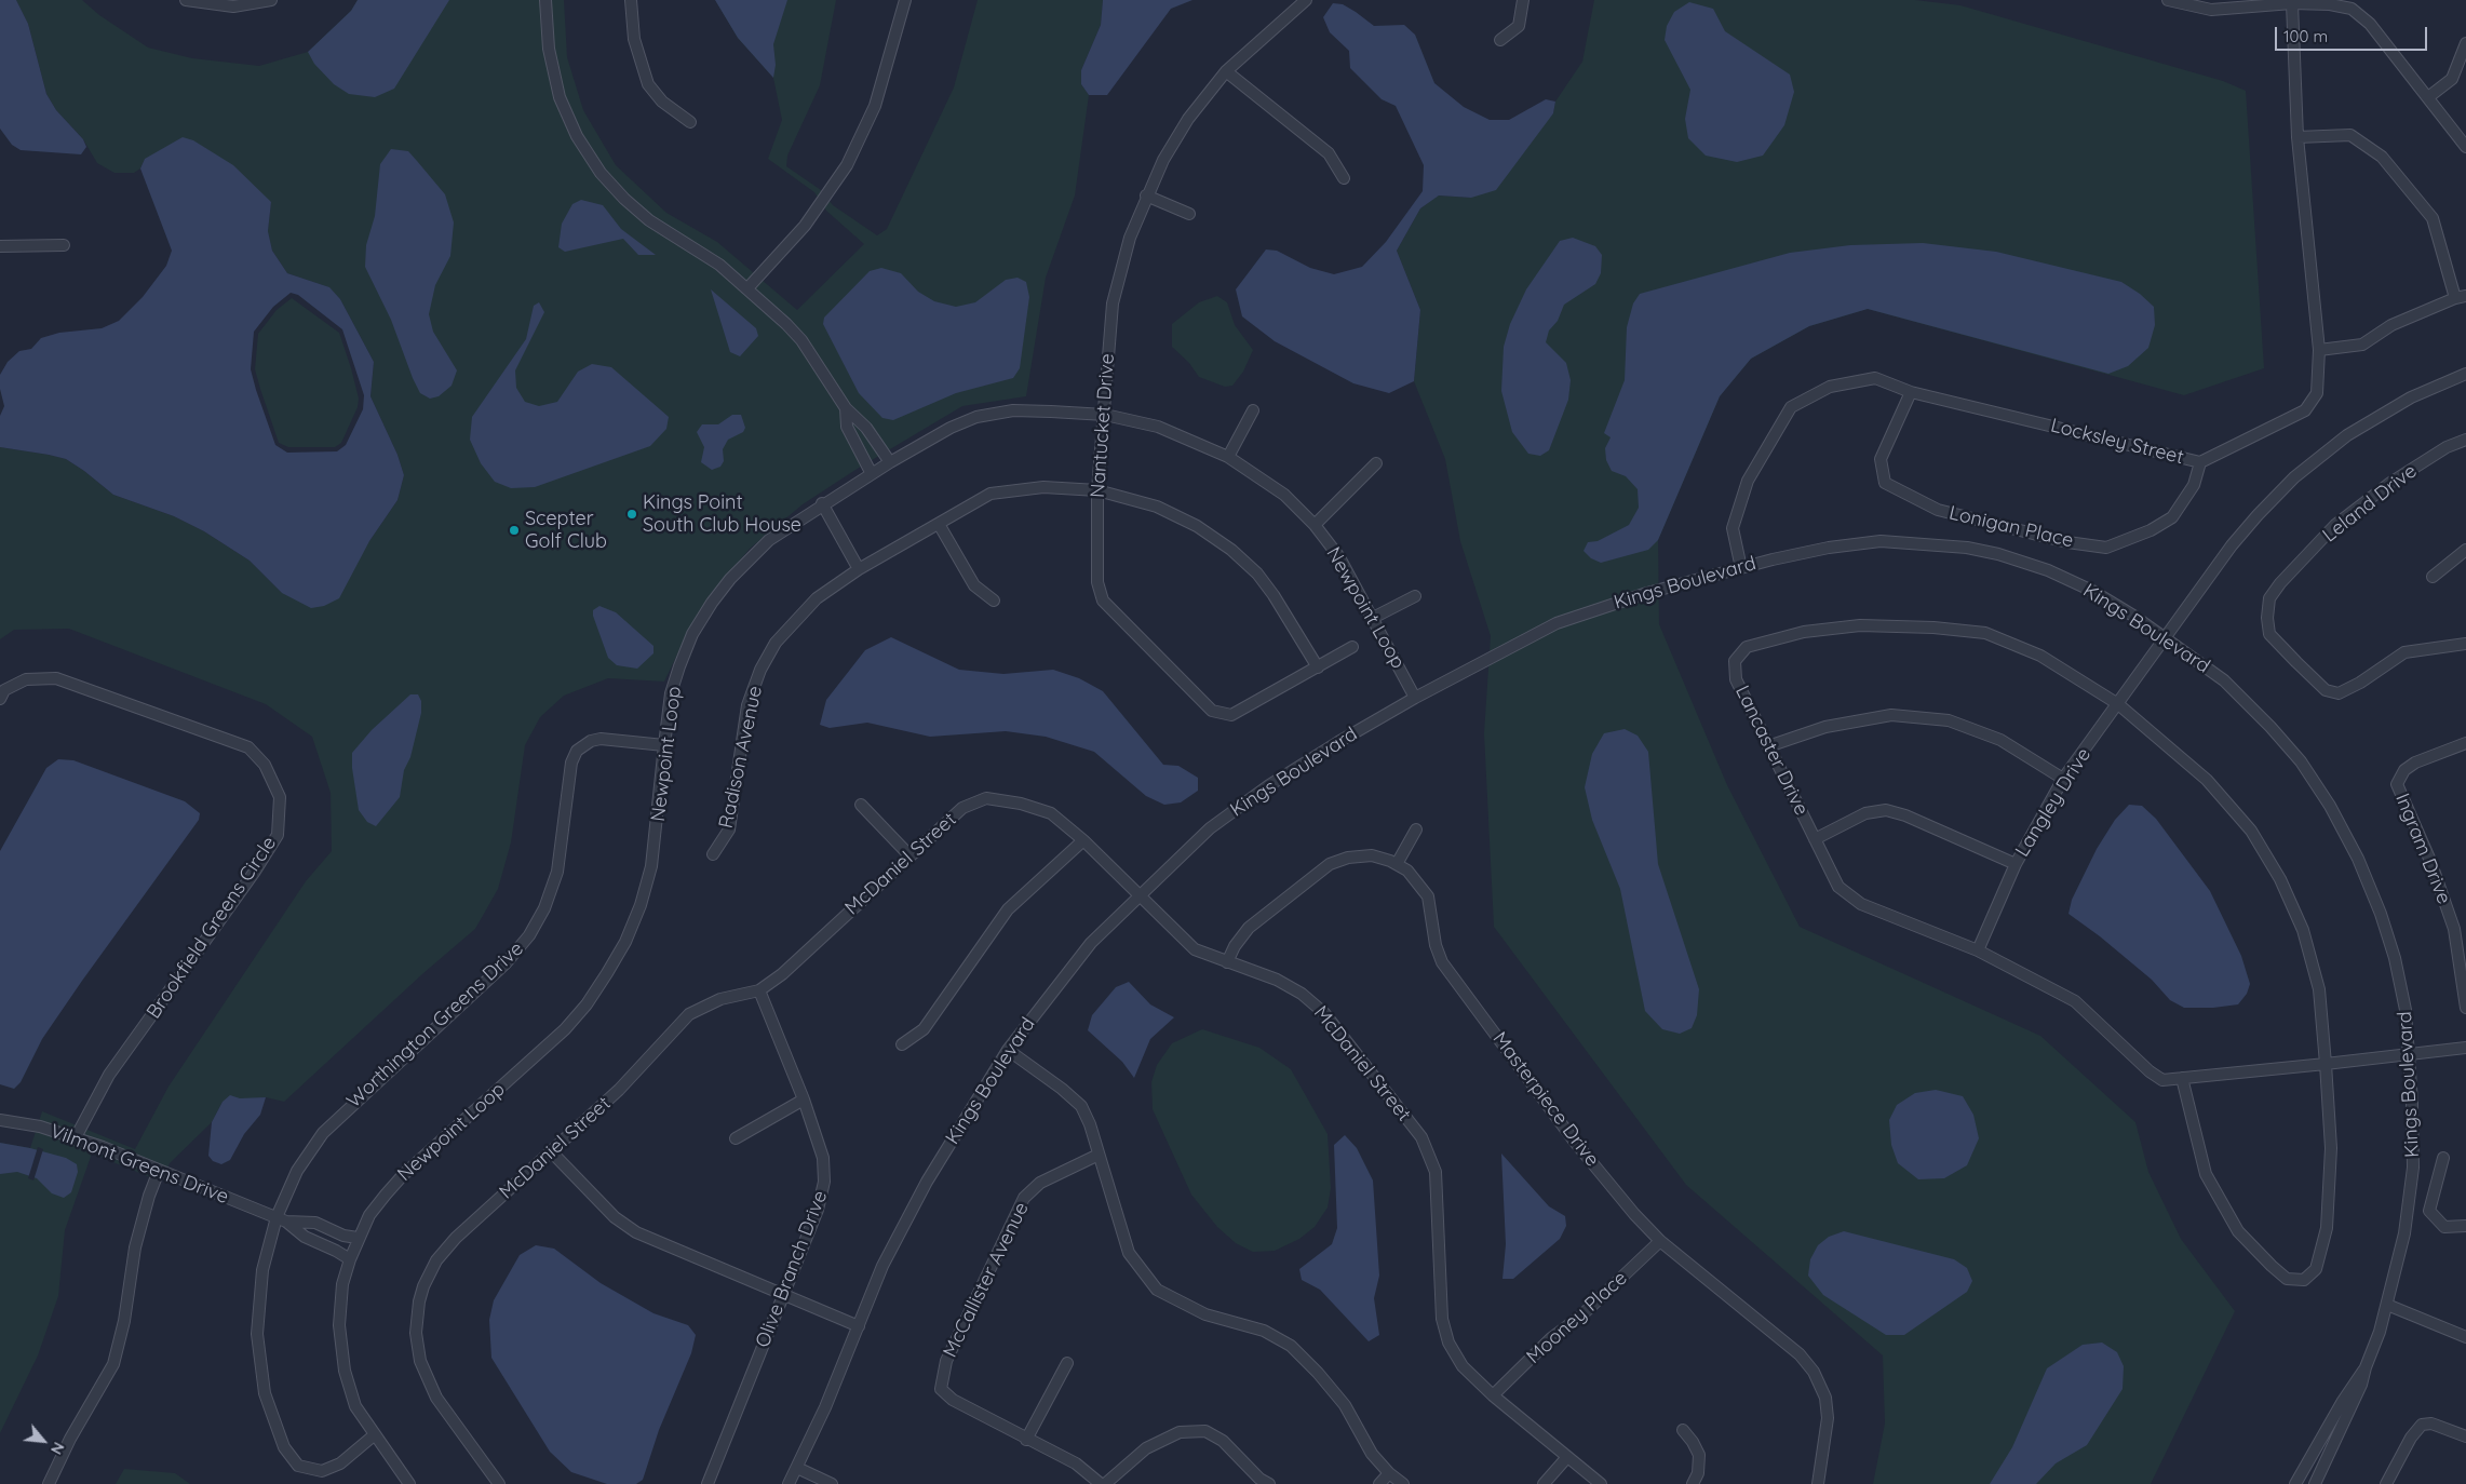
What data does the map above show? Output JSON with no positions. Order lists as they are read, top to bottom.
{
  "streets": {
    "street": [
      "Nantucket Drive",
      "Locksley Street",
      "Leland Drive",
      "Lonigan Place",
      "Kings Boulevard",
      "Newpoint Loop",
      "Lancaster Drive",
      "Radison Avenue",
      "Langley Drive",
      "Ingram Drive",
      "McDaniel Street",
      "Brookfield Greens Circle",
      "Worthington Greens Drive",
      "Masterpiece Drive",
      "Vilmont Greens Drive",
      "Olive Branch Drive",
      "McCallister Avenue",
      "Mooney Place"
    ]
  },
  "crossings": [
    ["Nantucket Drive", "Newpoint Loop"],
    ["Nantucket Drive", "Radison Avenue"],
    ["Locksley Street", "Lonigan Place"],
    ["Locksley Street", "Kings Boulevard"],
    ["Kings Boulevard", "Newpoint Loop"],
    ["Kings Boulevard", "Langley Drive"],
    ["Kings Boulevard", "McDaniel Street"],
    ["Newpoint Loop", "Worthington Greens Drive"],
    ["Lancaster Drive", "Langley Drive"],
    ["McDaniel Street", "Masterpiece Drive"],
    ["McDaniel Street", "Olive Branch Drive"],
    ["McDaniel Street", "Mooney Place"],
    ["Brookfield Greens Circle", "Vilmont Greens Drive"],
    ["Worthington Greens Drive", "Vilmont Greens Drive"],
    ["Masterpiece Drive", "Mooney Place"]
  ],
  "places": ["Kings Point South Club House", "Scepter Golf Club"],
  "scale_bar": "100 m",
  "north": "bottom right"
}
